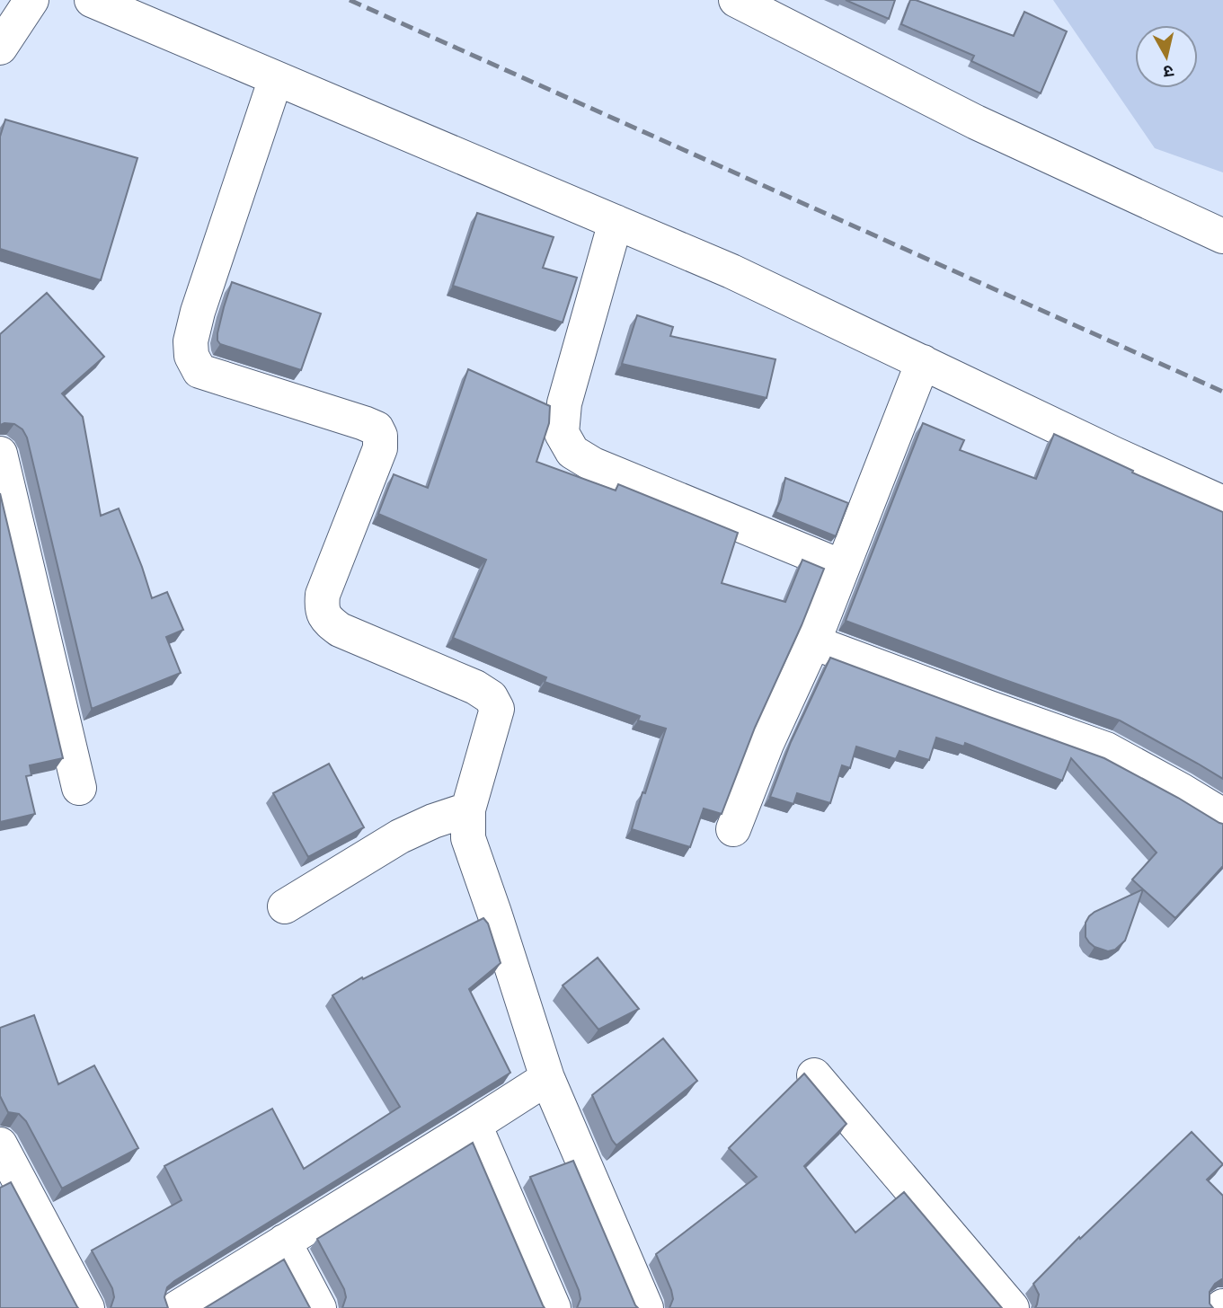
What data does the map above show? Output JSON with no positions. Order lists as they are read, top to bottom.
{
  "north": "bottom"
}
